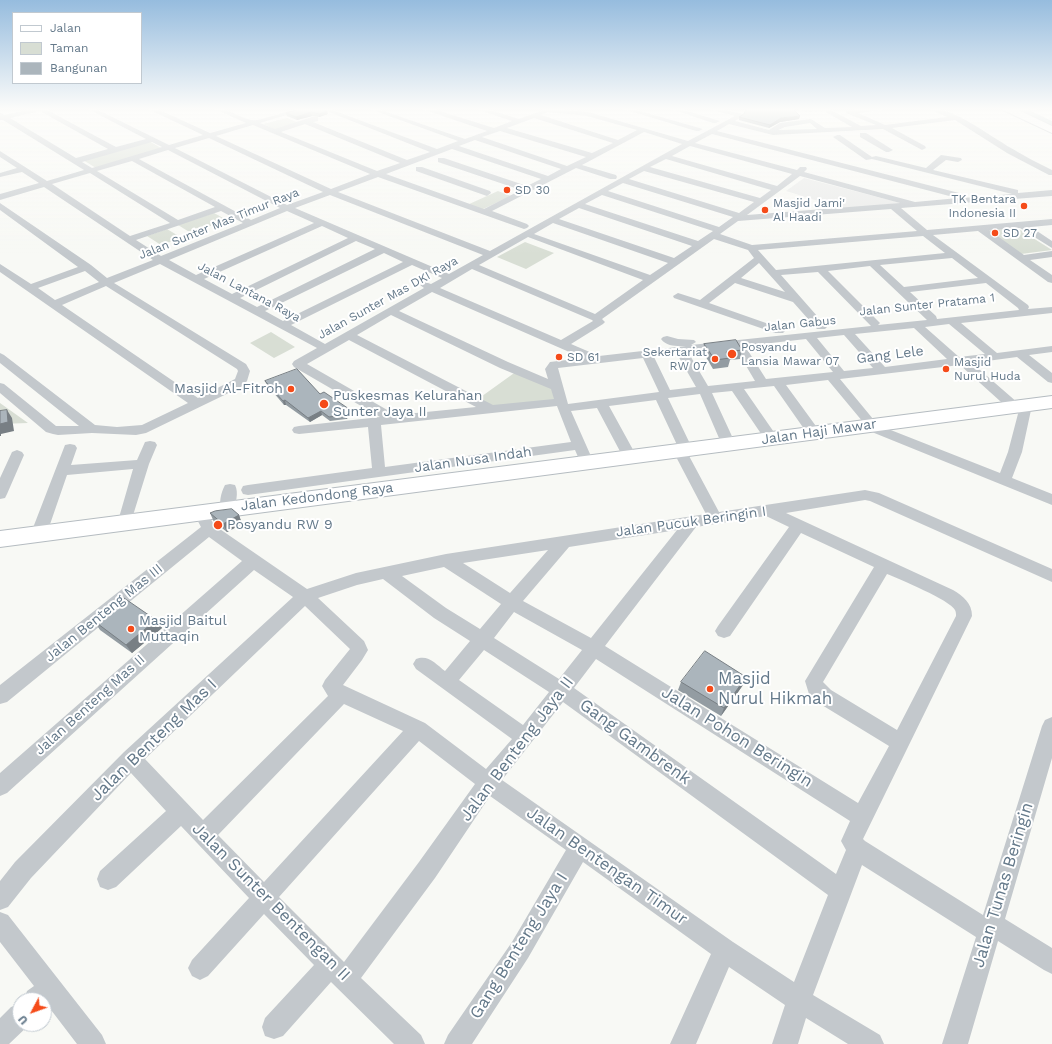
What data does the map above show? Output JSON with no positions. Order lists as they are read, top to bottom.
{
  "streets": {
    "street": [
      "Jalan Sunter Mas Timur Raya",
      "Jalan Lantana Raya",
      "Jalan Sunter Mas DKI Raya",
      "Jalan Sunter Pratama 1",
      "Jalan Gabus",
      "Gang Lele",
      "Jalan Haji Mawar",
      "Jalan Nusa Indah",
      "Jalan Kedondong Raya",
      "Jalan Pucuk Beringin I",
      "Jalan Benteng Mas III",
      "Jalan Benteng Mas II",
      "Jalan Pohon Beringin",
      "Jalan Benteng Mas I",
      "Gang Gambrenk",
      "Jalan Benteng Jaya II",
      "Jalan Bentengan Timur",
      "Jalan Tunas Beringin",
      "Jalan Sunter Bentengan II",
      "Gang Benteng Jaya I"
    ]
  },
  "crossings": [
    ["Jalan Sunter Mas Timur Raya", "Jalan Lantana Raya"],
    ["Jalan Lantana Raya", "Jalan Sunter Mas DKI Raya"],
    ["Jalan Sunter Mas DKI Raya", "Gang Lele"],
    ["Jalan Haji Mawar", "Jalan Nusa Indah"],
    ["Jalan Haji Mawar", "Jalan Kedondong Raya"],
    ["Jalan Nusa Indah", "Jalan Kedondong Raya"],
    ["Jalan Kedondong Raya", "Jalan Benteng Mas III"],
    ["Jalan Pucuk Beringin I", "Jalan Pohon Beringin"],
    ["Jalan Pucuk Beringin I", "Jalan Benteng Mas I"],
    ["Jalan Pucuk Beringin I", "Gang Gambrenk"],
    ["Jalan Pucuk Beringin I", "Jalan Benteng Jaya II"],
    ["Jalan Pohon Beringin", "Jalan Benteng Jaya II"],
    ["Jalan Benteng Mas I", "Jalan Sunter Bentengan II"],
    ["Gang Gambrenk", "Jalan Benteng Jaya II"],
    ["Jalan Benteng Jaya II", "Jalan Bentengan Timur"],
    ["Jalan Benteng Jaya II", "Jalan Sunter Bentengan II"],
    ["Jalan Bentengan Timur", "Gang Benteng Jaya I"]
  ],
  "places": [
    "SD 30",
    "TK Bentara Indonesia II",
    "Masjid Jami' Al Haadi",
    "SD 27",
    "Posyandu Lansia Mawar 07",
    "SD 61",
    "Sekertariat RW 07",
    "Masjid Nurul Huda",
    "Masjid Al-Fitroh",
    "Puskesmas Kelurahan Sunter Jaya II",
    "Posyandu RW 9",
    "Masjid Baitul Muttaqin",
    "Masjid Nurul Hikmah"
  ],
  "legend": ["Jalan", "Taman", "Bangunan"],
  "north": "bottom left"
}
